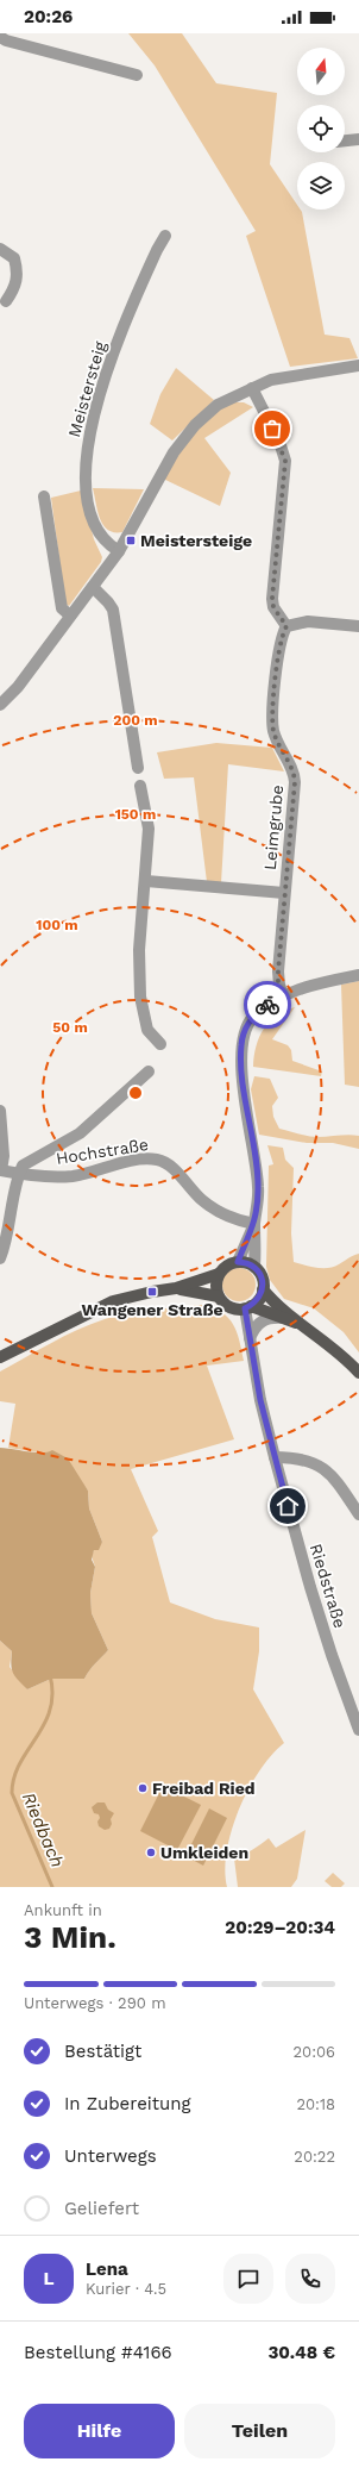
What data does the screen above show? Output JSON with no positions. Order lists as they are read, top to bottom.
{
  "streets": {
    "street": [
      "Meistersteig",
      "Leimgrube",
      "Hochstraße",
      "Riedstraße"
    ]
  },
  "water": ["Riedbach"],
  "places": {
    "transit": ["Meistersteige", "Wangener Straße"],
    "other": ["Freibad Ried", "Umkleiden"]
  },
  "north": "top",
  "page": {
    "status": "20:26",
    "heading": ["3 Min.", "Ankunft in", "20:29–20:34"],
    "panel": [
      "Lena",
      "Kurier · 4.5",
      "Bestellung #4166",
      "30.48 €"
    ],
    "bar": "Unterwegs · 290 m",
    "list": [
      ["Bestätigt", "20:06"],
      ["In Zubereitung", "20:18"],
      ["Unterwegs", "20:22"],
      "Geliefert"
    ],
    "round": "L",
    "buttons": ["Hilfe", "Teilen"]
  },
  "rings": [
    "200 m",
    "150 m",
    "100 m",
    "50 m"
  ]
}
